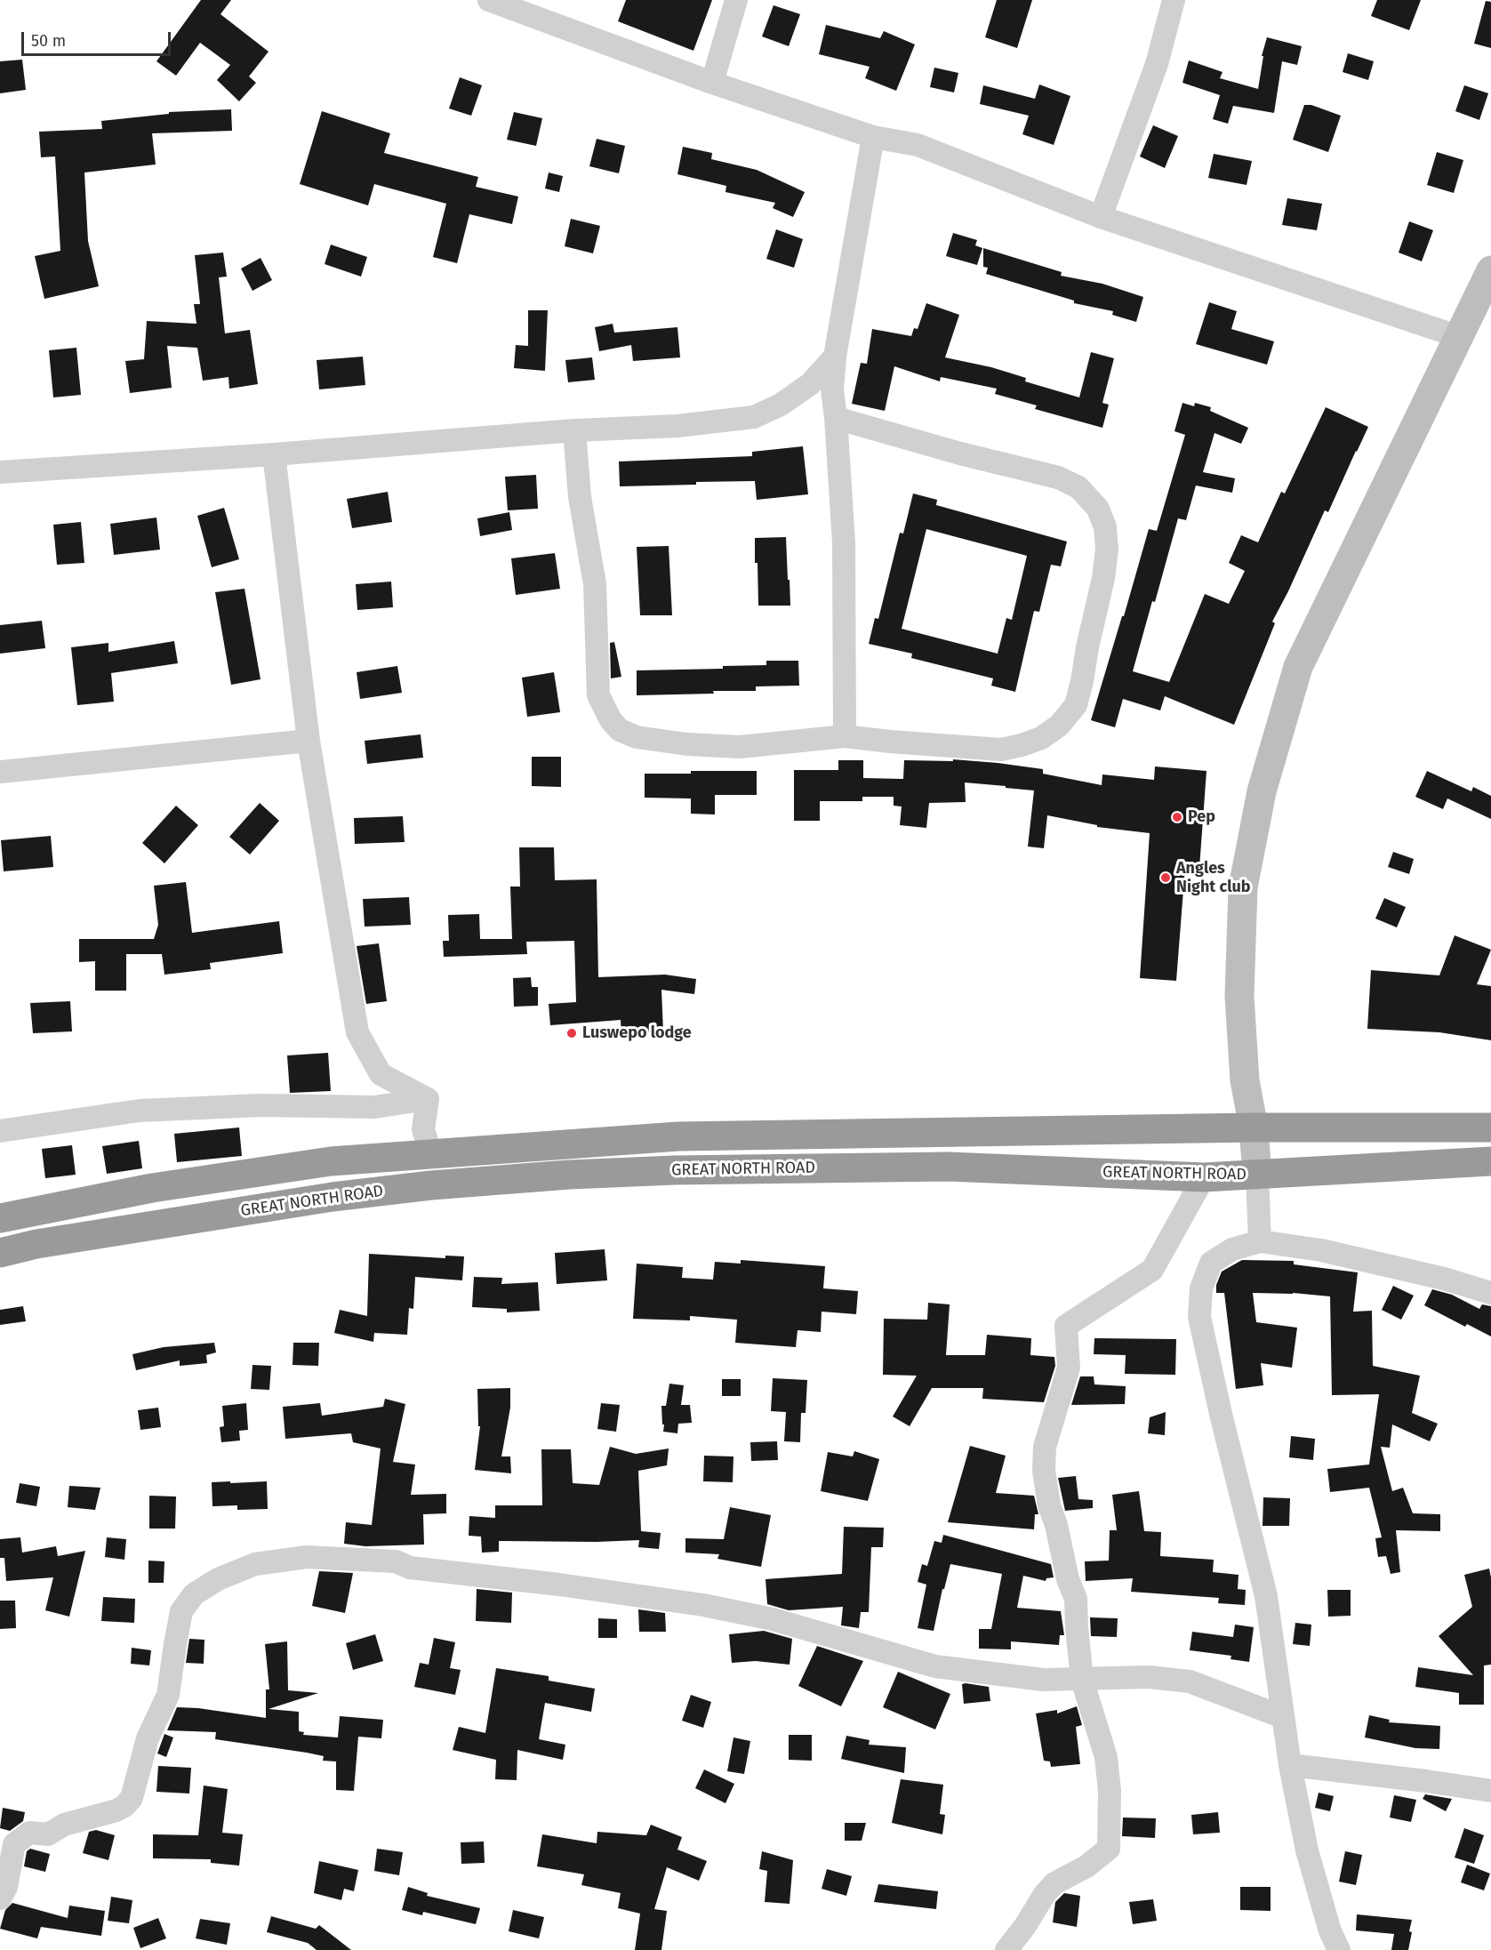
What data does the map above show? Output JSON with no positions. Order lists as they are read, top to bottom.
{
  "streets": {
    "highway": ["GREAT NORTH ROAD"]
  },
  "places": ["Pep", "Angles Night club", "Luswepo lodge"],
  "scale_bar": "50 m"
}
